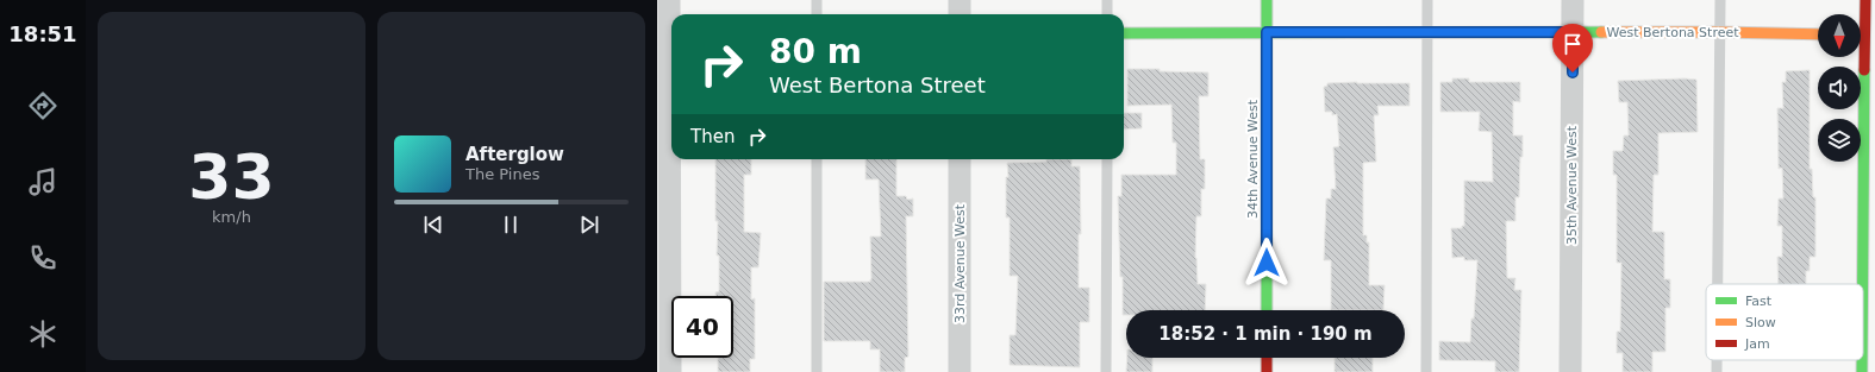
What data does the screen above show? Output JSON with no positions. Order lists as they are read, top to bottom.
{
  "streets": {
    "street": [
      "West Bertona Street",
      "34th Avenue West",
      "35th Avenue West",
      "33rd Avenue West"
    ]
  },
  "crossings": [
    ["West Bertona Street", "34th Avenue West"],
    ["West Bertona Street", "35th Avenue West"]
  ],
  "legend": ["Fast", "Slow", "Jam"],
  "north": "bottom",
  "page": {
    "tabs": "18:51",
    "tile": ["33", "km/h"],
    "turn": ["80 m", "West Bertona Street"],
    "then": "Then",
    "song": ["Afterglow", "The Pines"],
    "limit": "40",
    "trip": "18:52 · 1 min · 190 m"
  }
}
